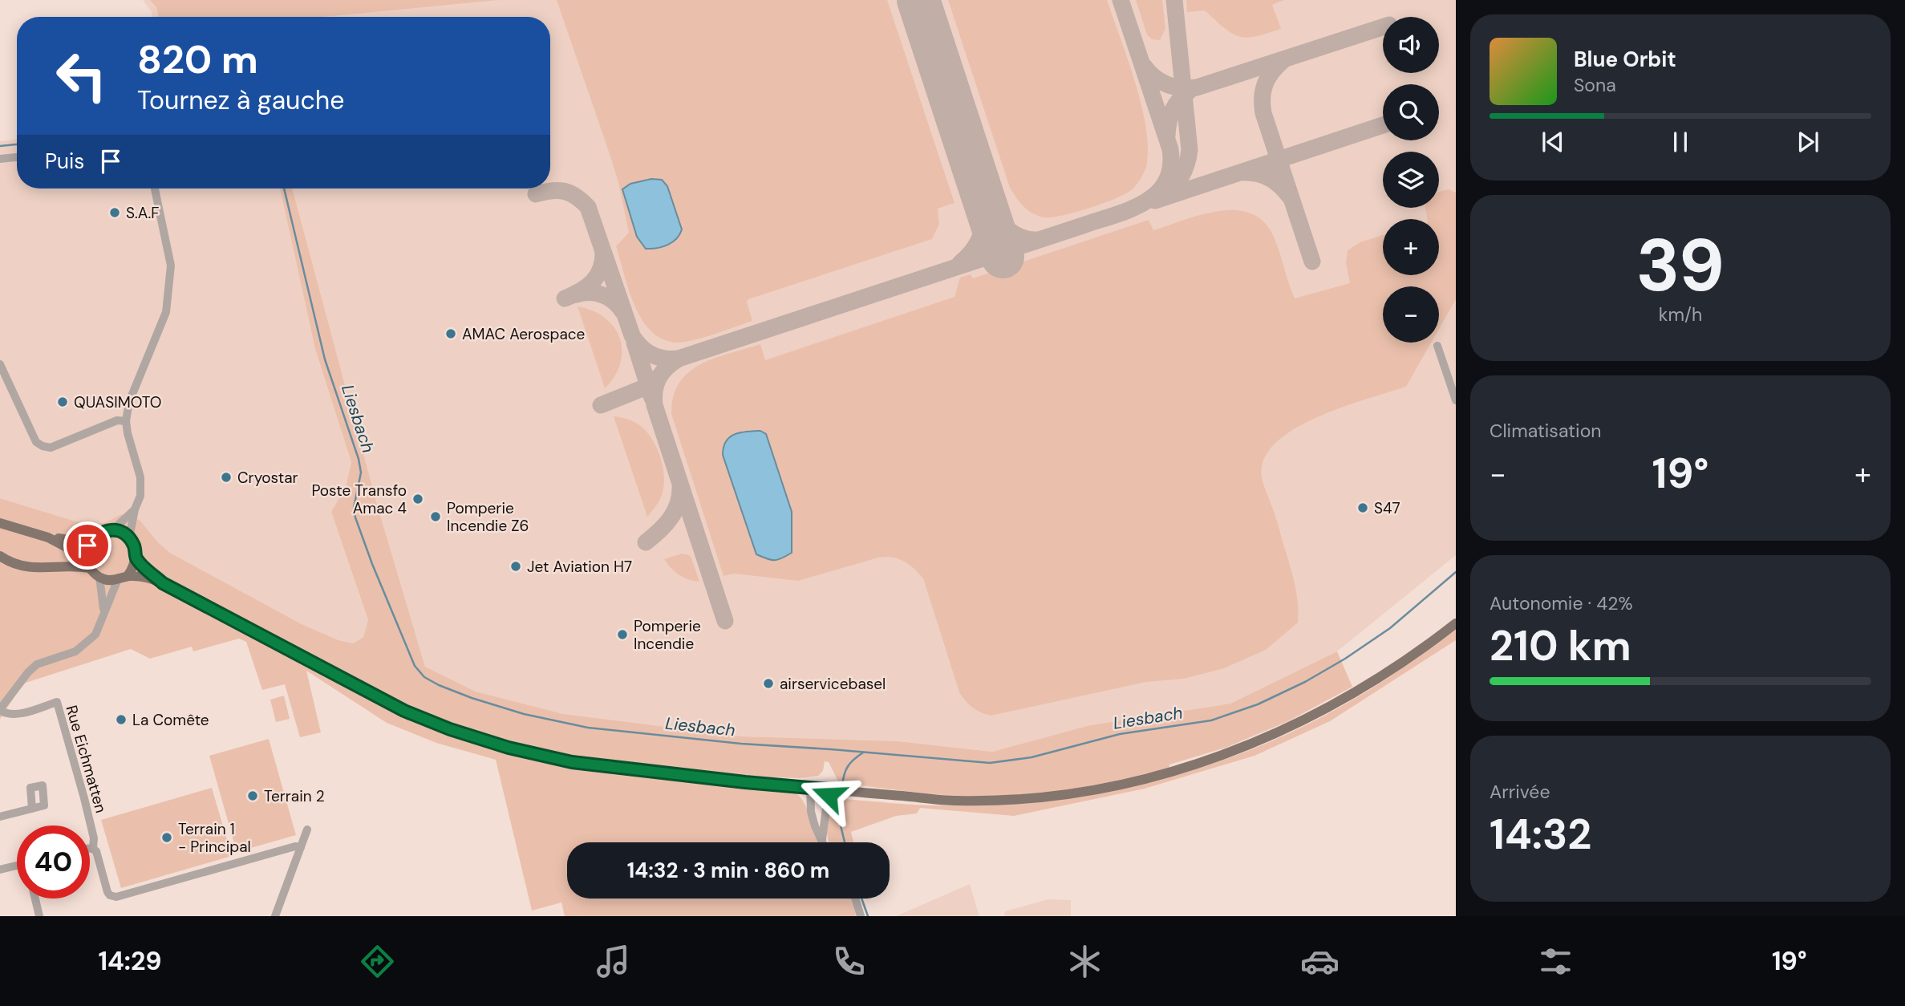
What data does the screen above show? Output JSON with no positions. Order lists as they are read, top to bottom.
{
  "streets": {
    "street": ["Rue Eichmatten"]
  },
  "water": ["Liesbach"],
  "places": [
    "S.A.F",
    "AMAC Aerospace",
    "QUASIMOTO",
    "Cryostar",
    "Poste Transfo Amac 4",
    "S47",
    "Pomperie Incendie Z6",
    "Jet Aviation H7",
    "Pomperie Incendie",
    "airservicebasel",
    "La Comête",
    "Terrain 2",
    "Terrain 1 - Principal"
  ],
  "page": {
    "map_buttons": ["+", "−"],
    "turn": ["820 m", "Tournez à gauche"],
    "song": ["Blue Orbit", "Sona"],
    "then": "Puis",
    "tile": [
      ["39", "km/h"],
      "Climatisation",
      ["Autonomie · 42%", "210 km"],
      ["Arrivée", "14:32"]
    ],
    "heat": ["−", "19°", "+"],
    "limit": "40",
    "trip": "14:32 · 3 min · 860 m",
    "tabs": ["14:29", "19°"]
  }
}
